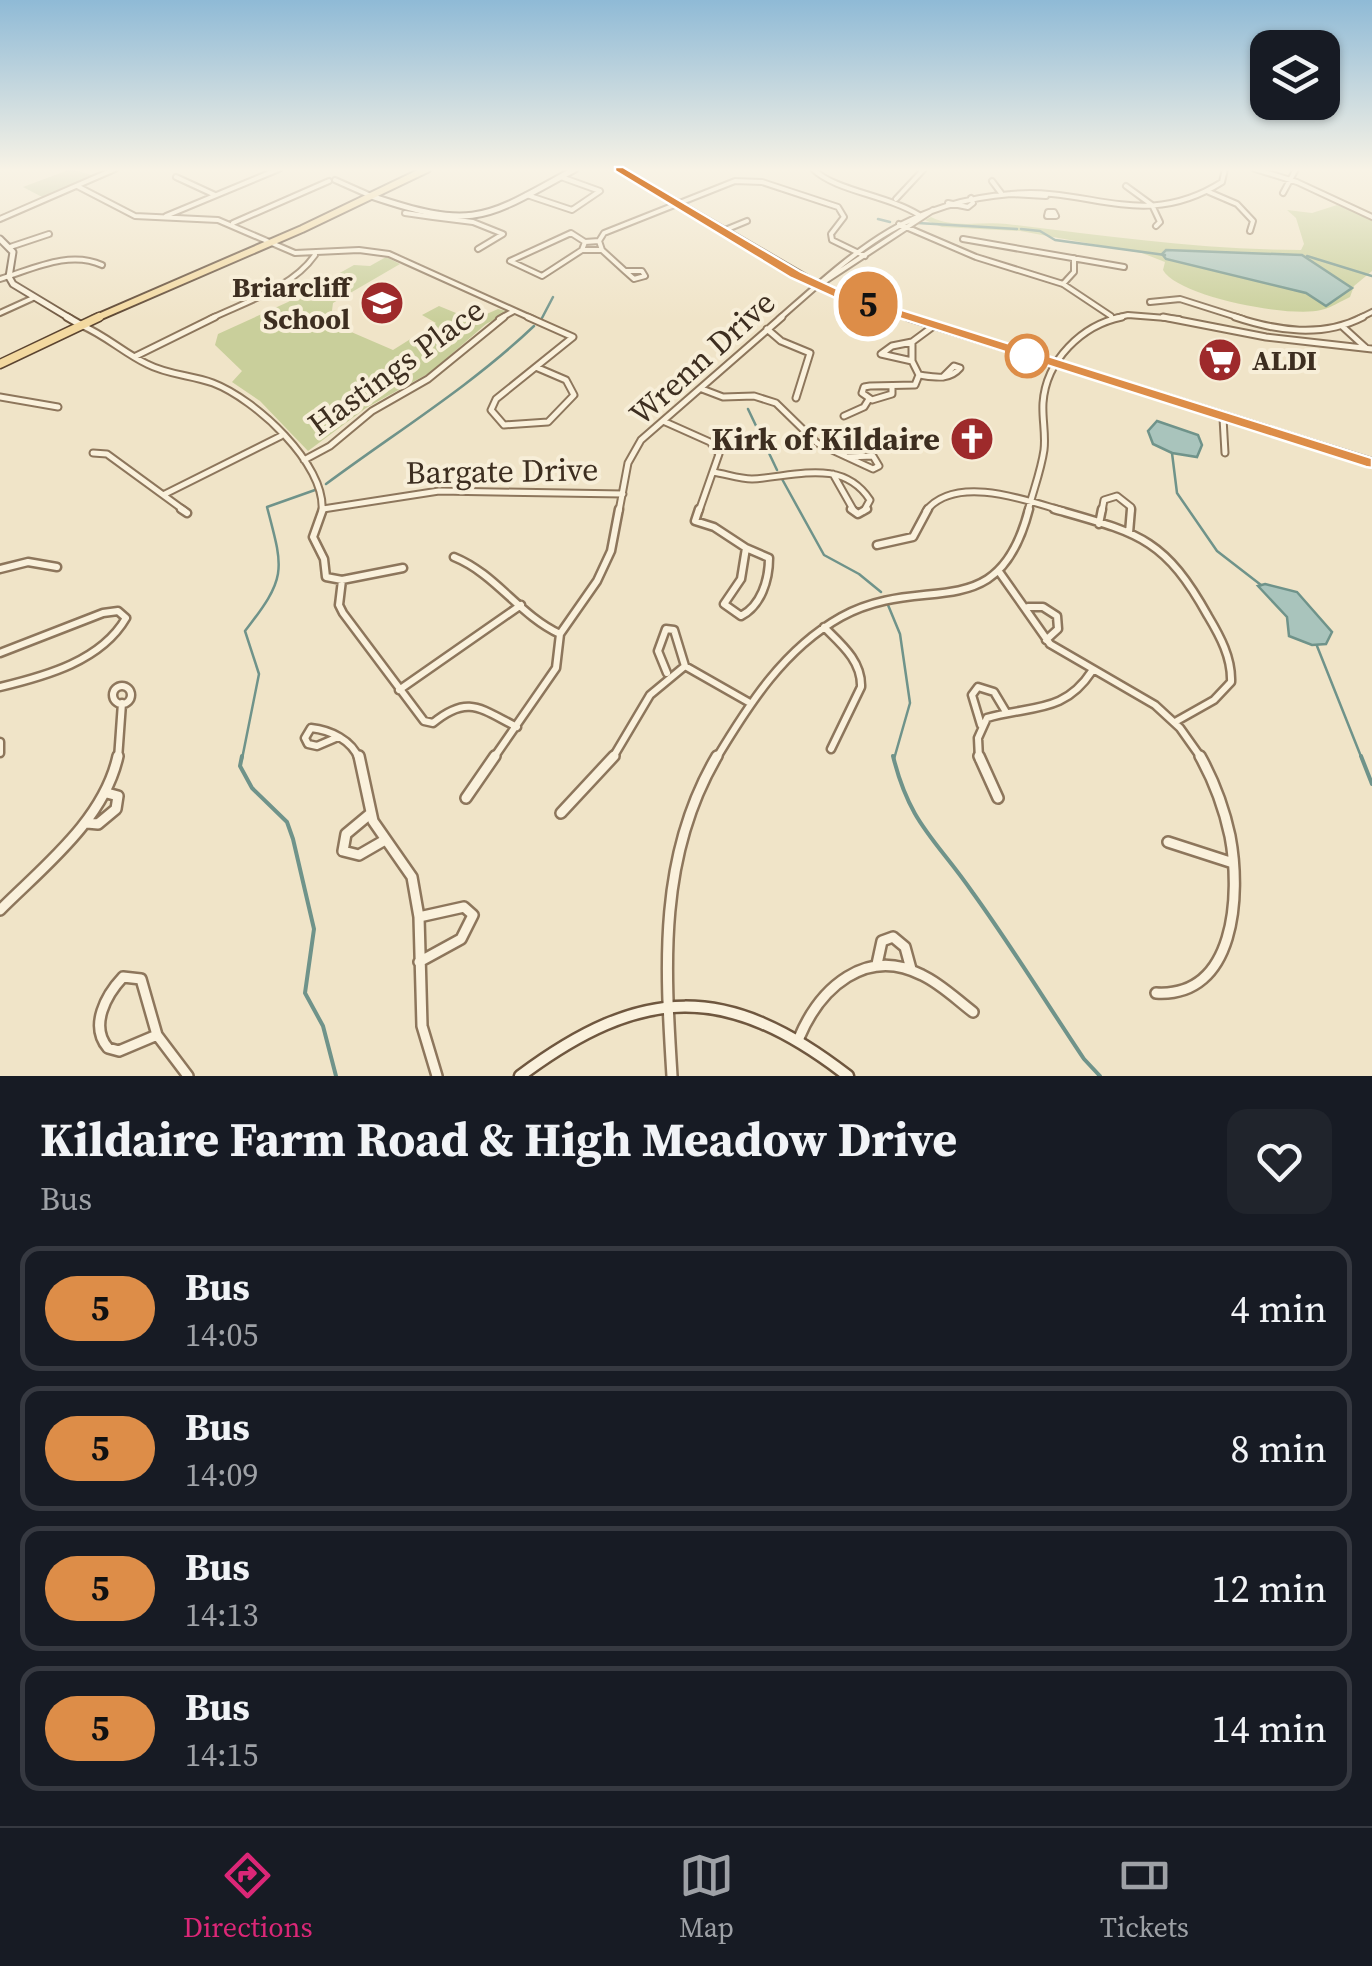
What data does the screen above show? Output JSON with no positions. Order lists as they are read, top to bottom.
{
  "streets": {
    "street": ["Wrenn Drive", "Hastings Place", "Bargate Drive"]
  },
  "crossings": [
    ["Wrenn Drive", "Bargate Drive"]
  ],
  "places": {
    "school or university": ["Briarcliff School"],
    "supermarket": ["ALDI"],
    "church": ["Kirk of Kildaire"]
  },
  "lines": ["bus line 5"],
  "page": {
    "on_map": "5",
    "heading": ["Kildaire Farm Road & High Meadow Drive", "Bus"],
    "list": [
      {
        "mark": "5",
        "name": "Bus",
        "note": "14:05",
        "value": "4 min"
      },
      {
        "mark": "5",
        "name": "Bus",
        "note": "14:09",
        "value": "8 min"
      },
      {
        "mark": "5",
        "name": "Bus",
        "note": "14:13",
        "value": "12 min"
      },
      {
        "mark": "5",
        "name": "Bus",
        "note": "14:15",
        "value": "14 min"
      }
    ],
    "tabs": ["Directions", "Map", "Tickets"]
  }
}
